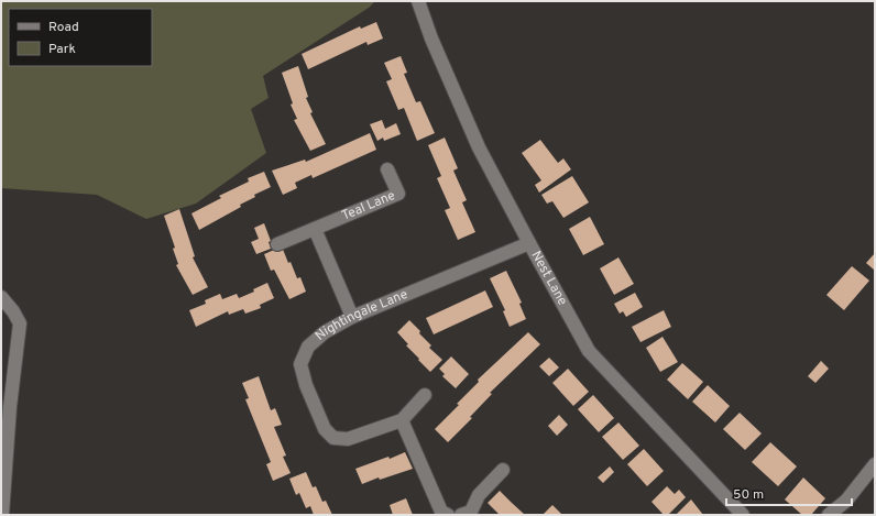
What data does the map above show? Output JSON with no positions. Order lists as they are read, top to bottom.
{
  "streets": {
    "street": ["Teal Lane", "Nest Lane", "Nightingale Lane"]
  },
  "crossings": [
    ["Nest Lane", "Nightingale Lane"]
  ],
  "legend": ["Road", "Park"],
  "scale_bar": "50 m"
}
